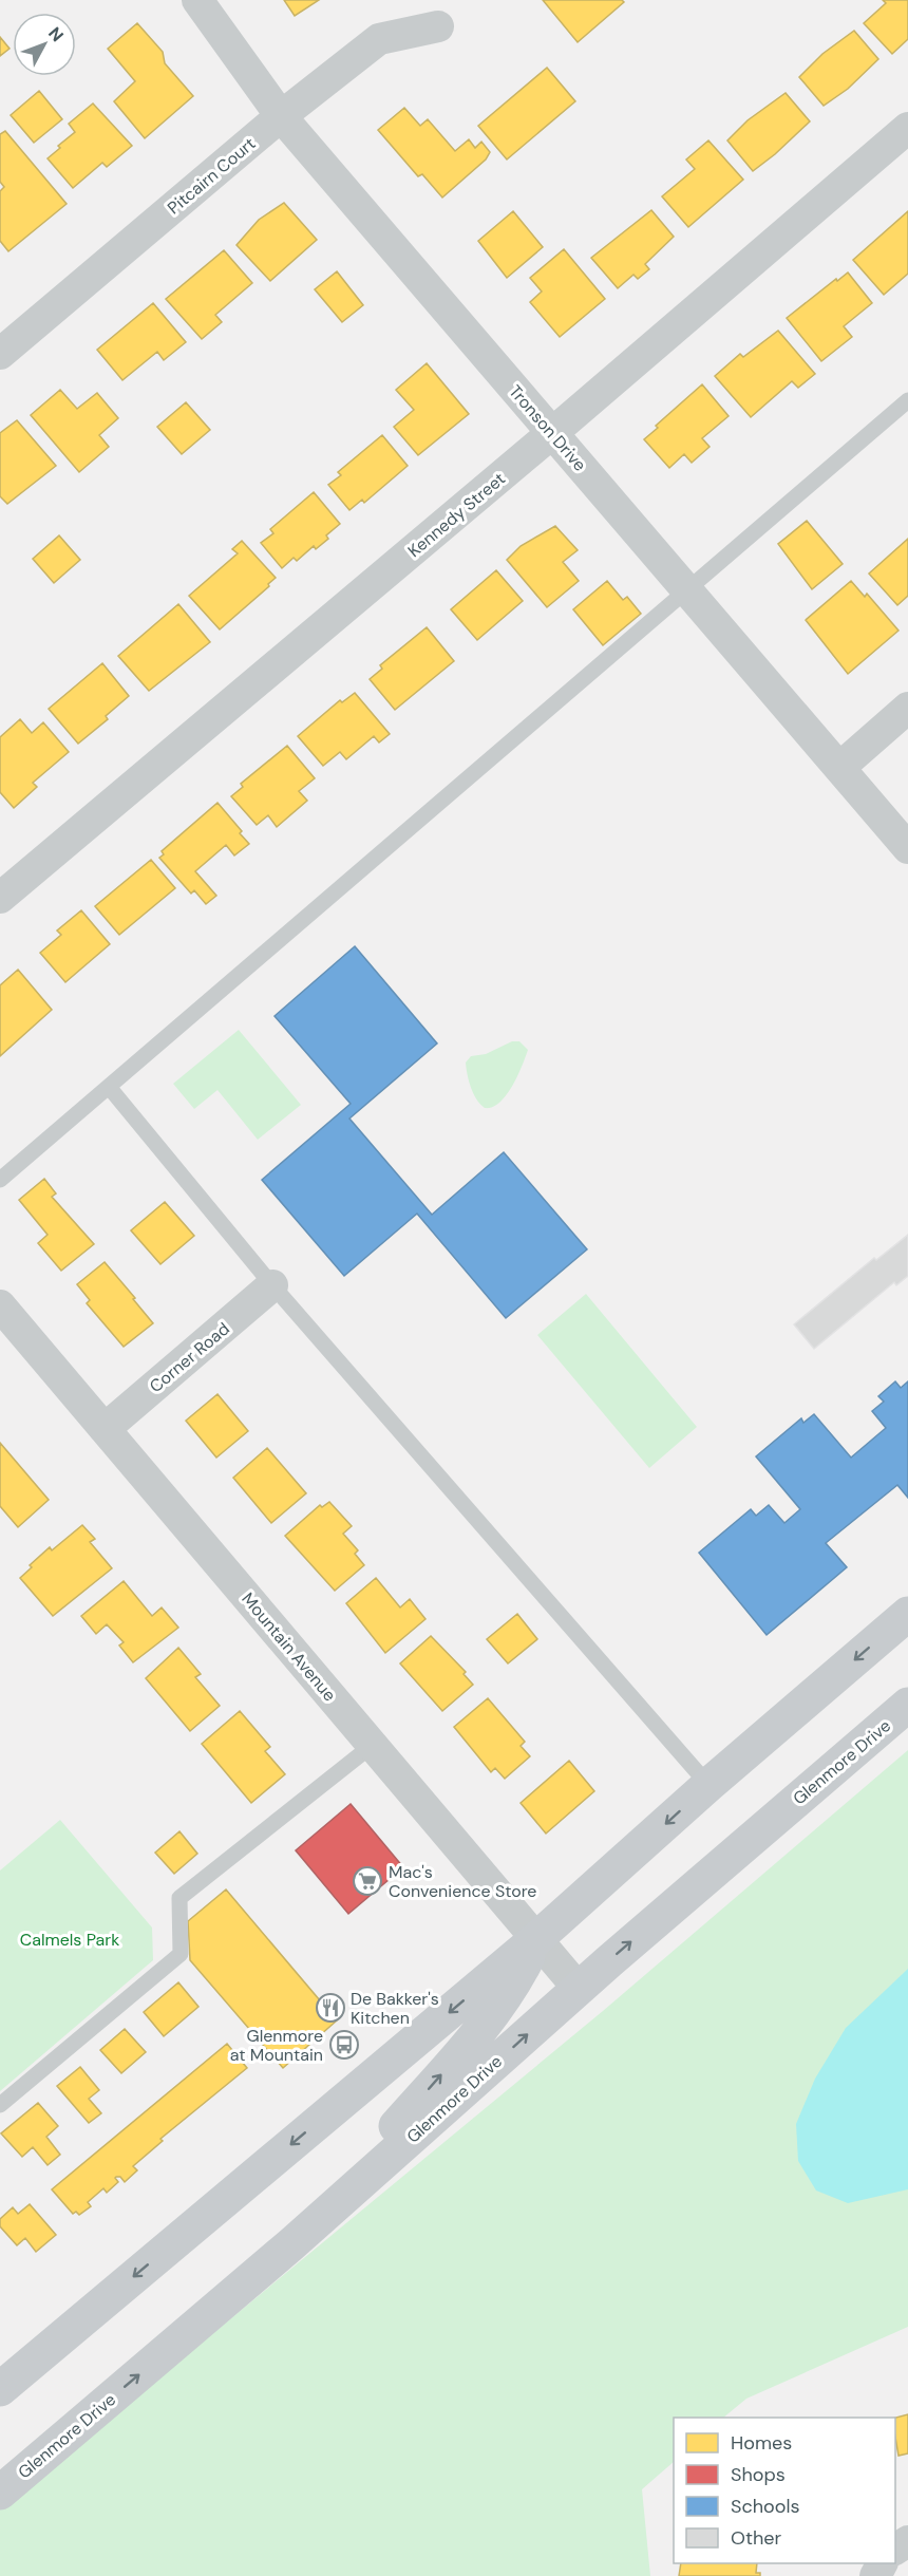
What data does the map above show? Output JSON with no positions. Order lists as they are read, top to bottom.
{
  "streets": {
    "main road": ["Glenmore Drive"],
    "street": [
      "Pitcairn Court",
      "Tronson Drive",
      "Kennedy Street",
      "Corner Road",
      "Mountain Avenue"
    ]
  },
  "crossings": [
    ["Pitcairn Court", "Tronson Drive"],
    ["Tronson Drive", "Kennedy Street"],
    ["Corner Road", "Mountain Avenue"],
    ["Mountain Avenue", "Glenmore Drive"]
  ],
  "parks": ["Calmels Park"],
  "places": {
    "supermarket": ["Mac's Convenience Store"],
    "restaurant": ["De Bakker's Kitchen"],
    "bus stop": ["Glenmore at Mountain"]
  },
  "legend": [
    "Homes",
    "Shops",
    "Schools",
    "Other"
  ],
  "north": "top right"
}
